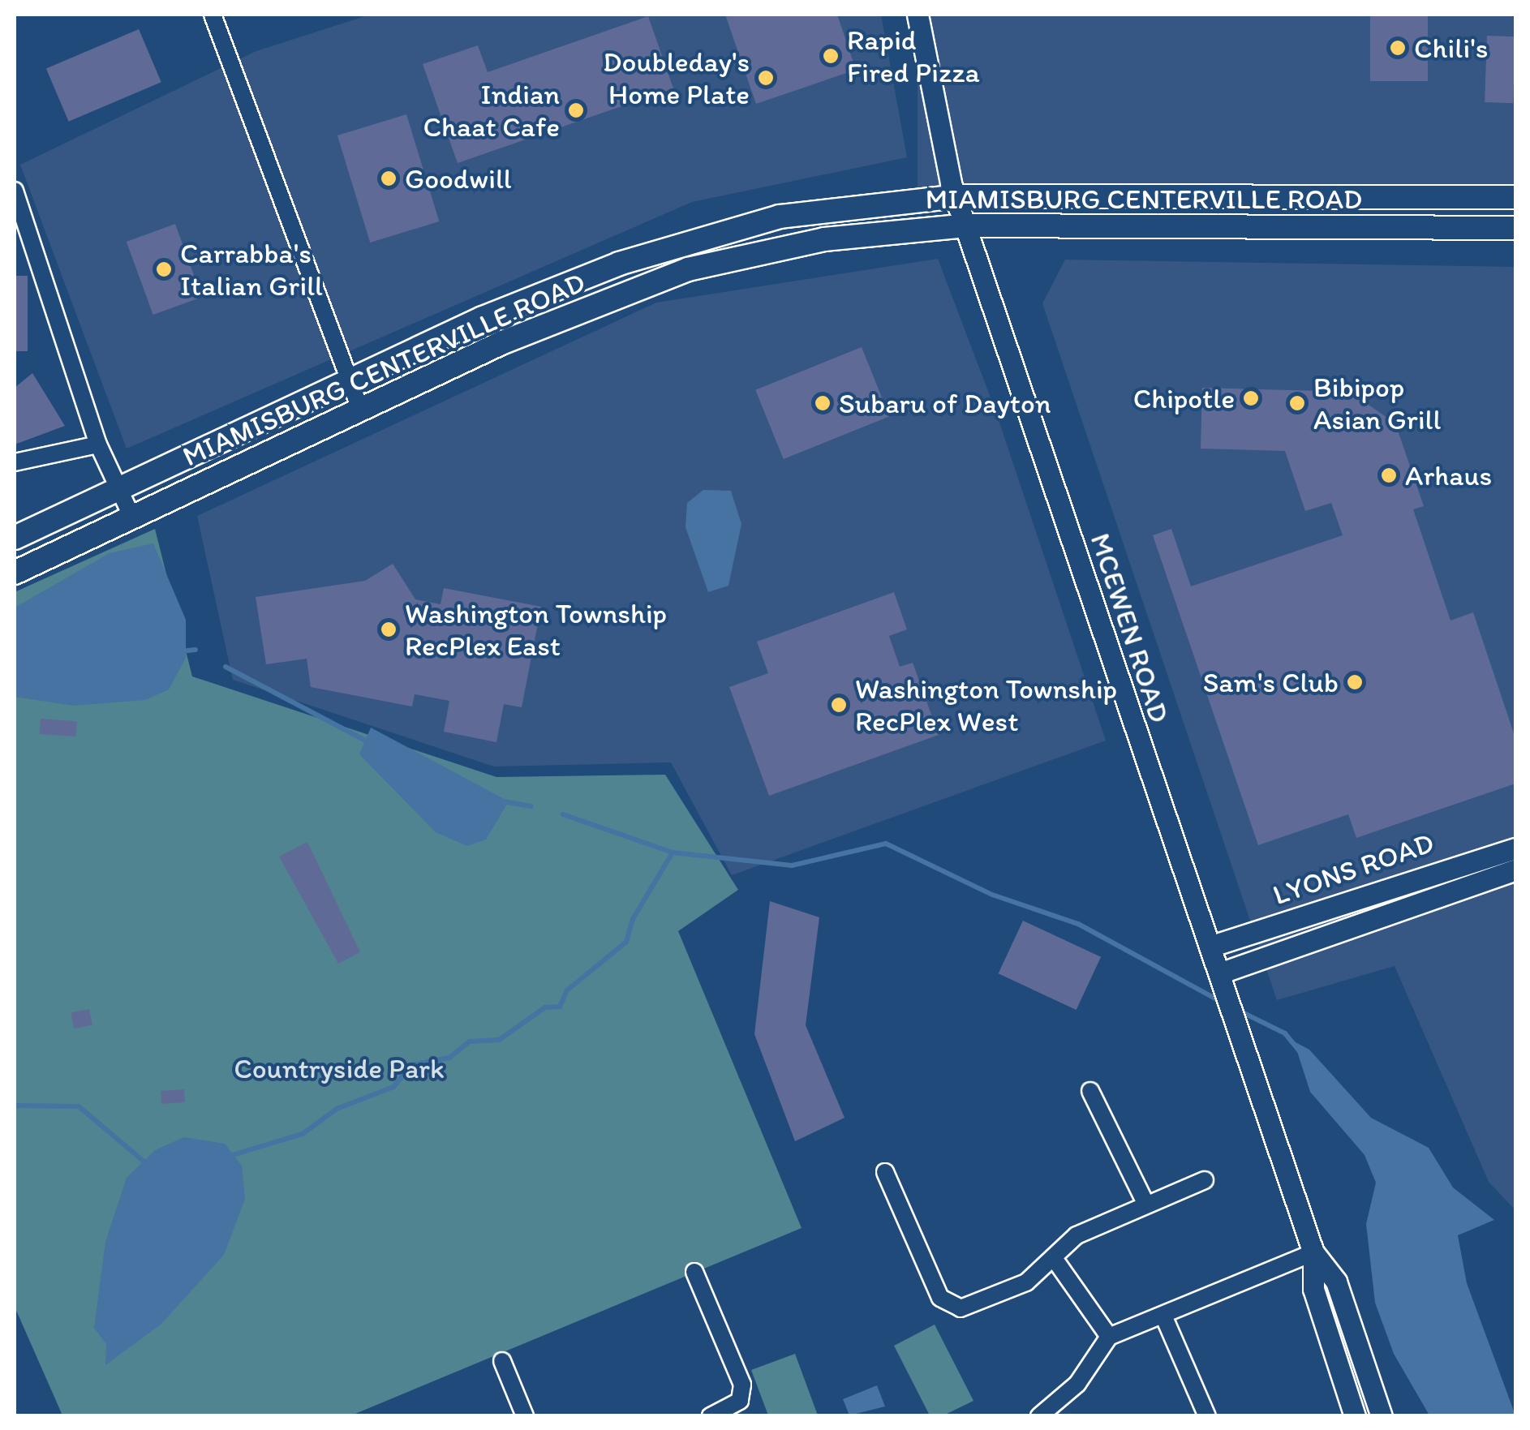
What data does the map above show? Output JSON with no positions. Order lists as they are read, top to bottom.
{
  "streets": {
    "main road": ["MIAMISBURG CENTERVILLE ROAD"],
    "street": ["MCEWEN ROAD", "LYONS ROAD"]
  },
  "crossings": [
    ["MIAMISBURG CENTERVILLE ROAD", "MCEWEN ROAD"],
    ["MCEWEN ROAD", "LYONS ROAD"]
  ],
  "parks": ["Countryside Park"],
  "places": [
    "Chili's",
    "Rapid Fired Pizza",
    "Doubleday's Home Plate",
    "Indian Chaat Cafe",
    "Goodwill",
    "Carrabba's Italian Grill",
    "Chipotle",
    "Subaru of Dayton",
    "Bibipop Asian Grill",
    "Arhaus",
    "Washington Township RecPlex East",
    "Sam's Club",
    "Washington Township RecPlex West"
  ]
}
